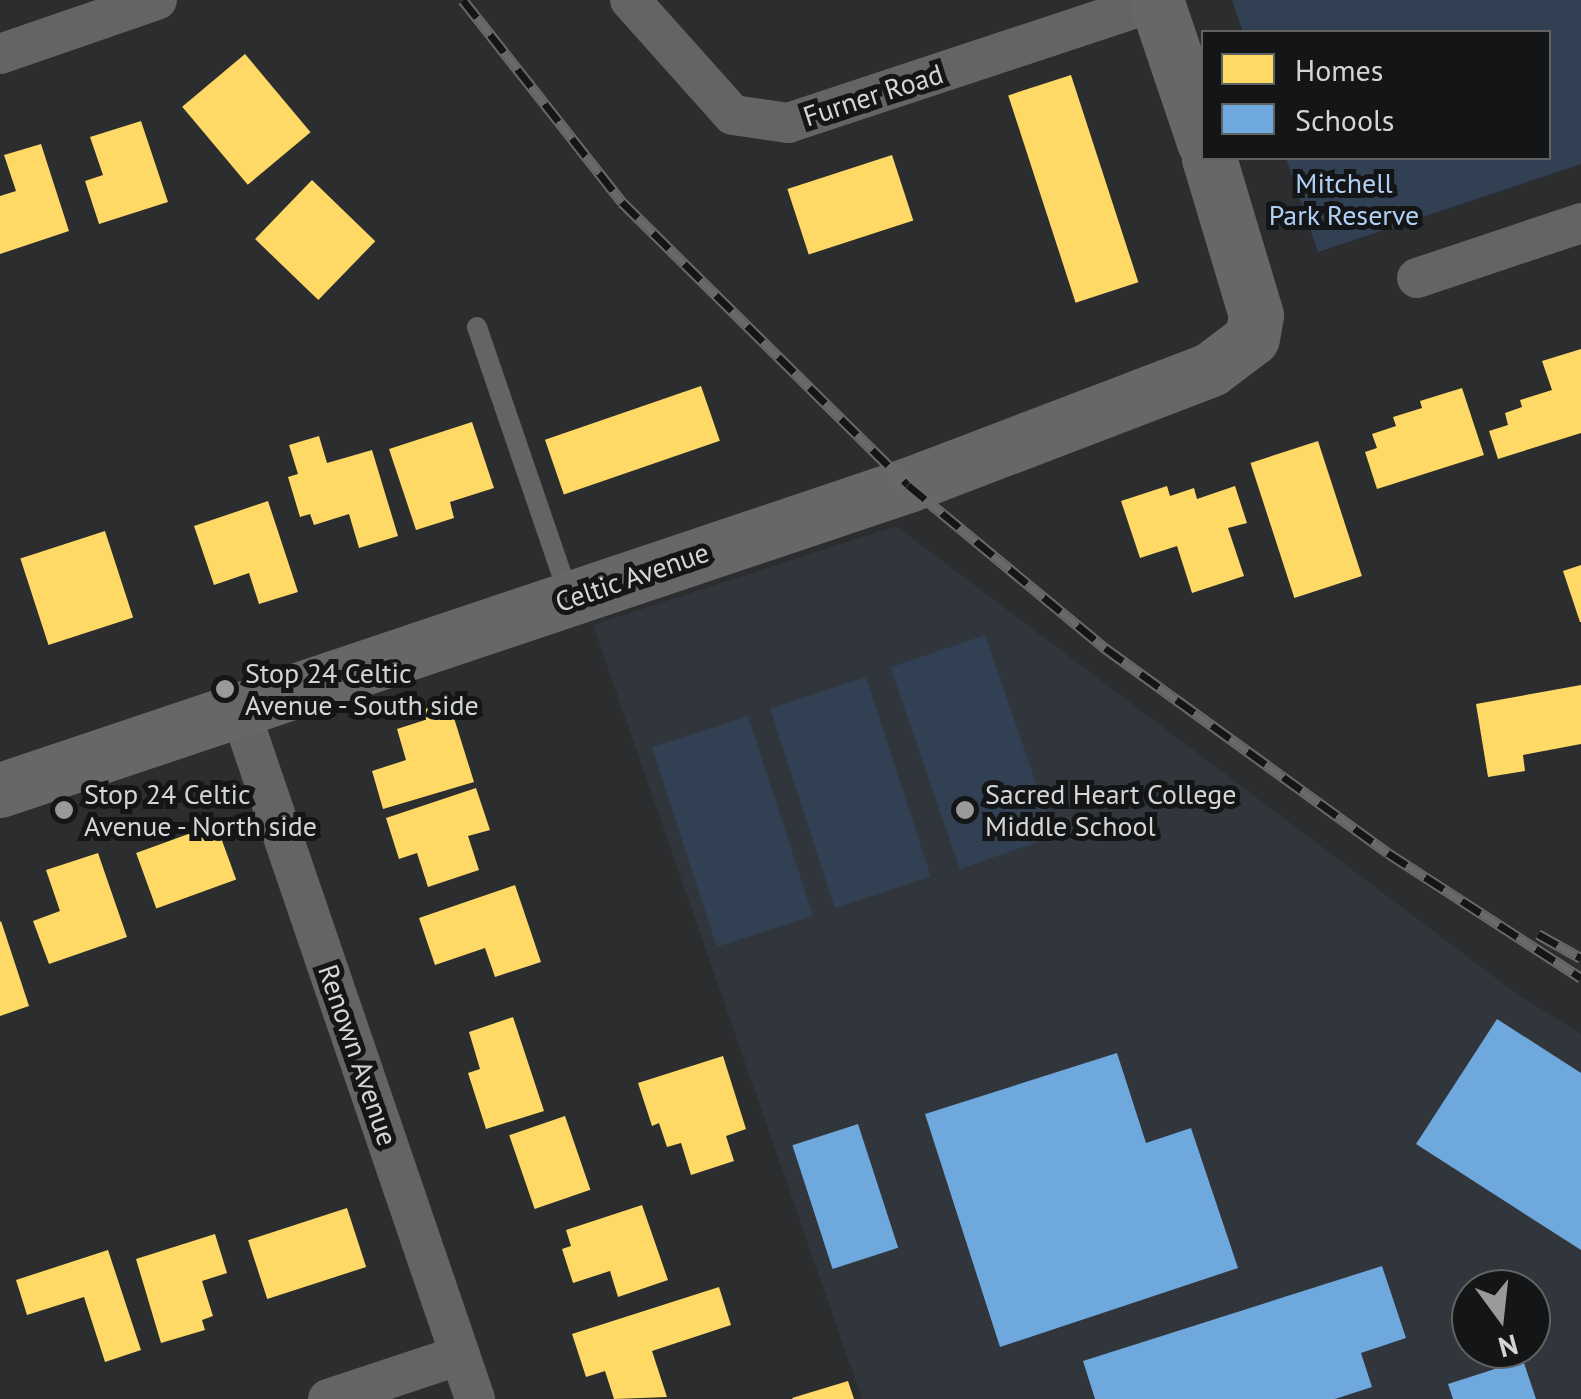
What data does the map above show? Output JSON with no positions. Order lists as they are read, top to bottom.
{
  "streets": {
    "street": ["Furner Road", "Celtic Avenue", "Renown Avenue"]
  },
  "crossings": [
    ["Celtic Avenue", "Renown Avenue"]
  ],
  "parks": ["Mitchell Park Reserve"],
  "places": ["Stop 24 Celtic Avenue - South side", "Stop 24 Celtic Avenue - North side", "Sacred Heart College Middle School"],
  "legend": ["Homes", "Schools"],
  "north": "bottom"
}
